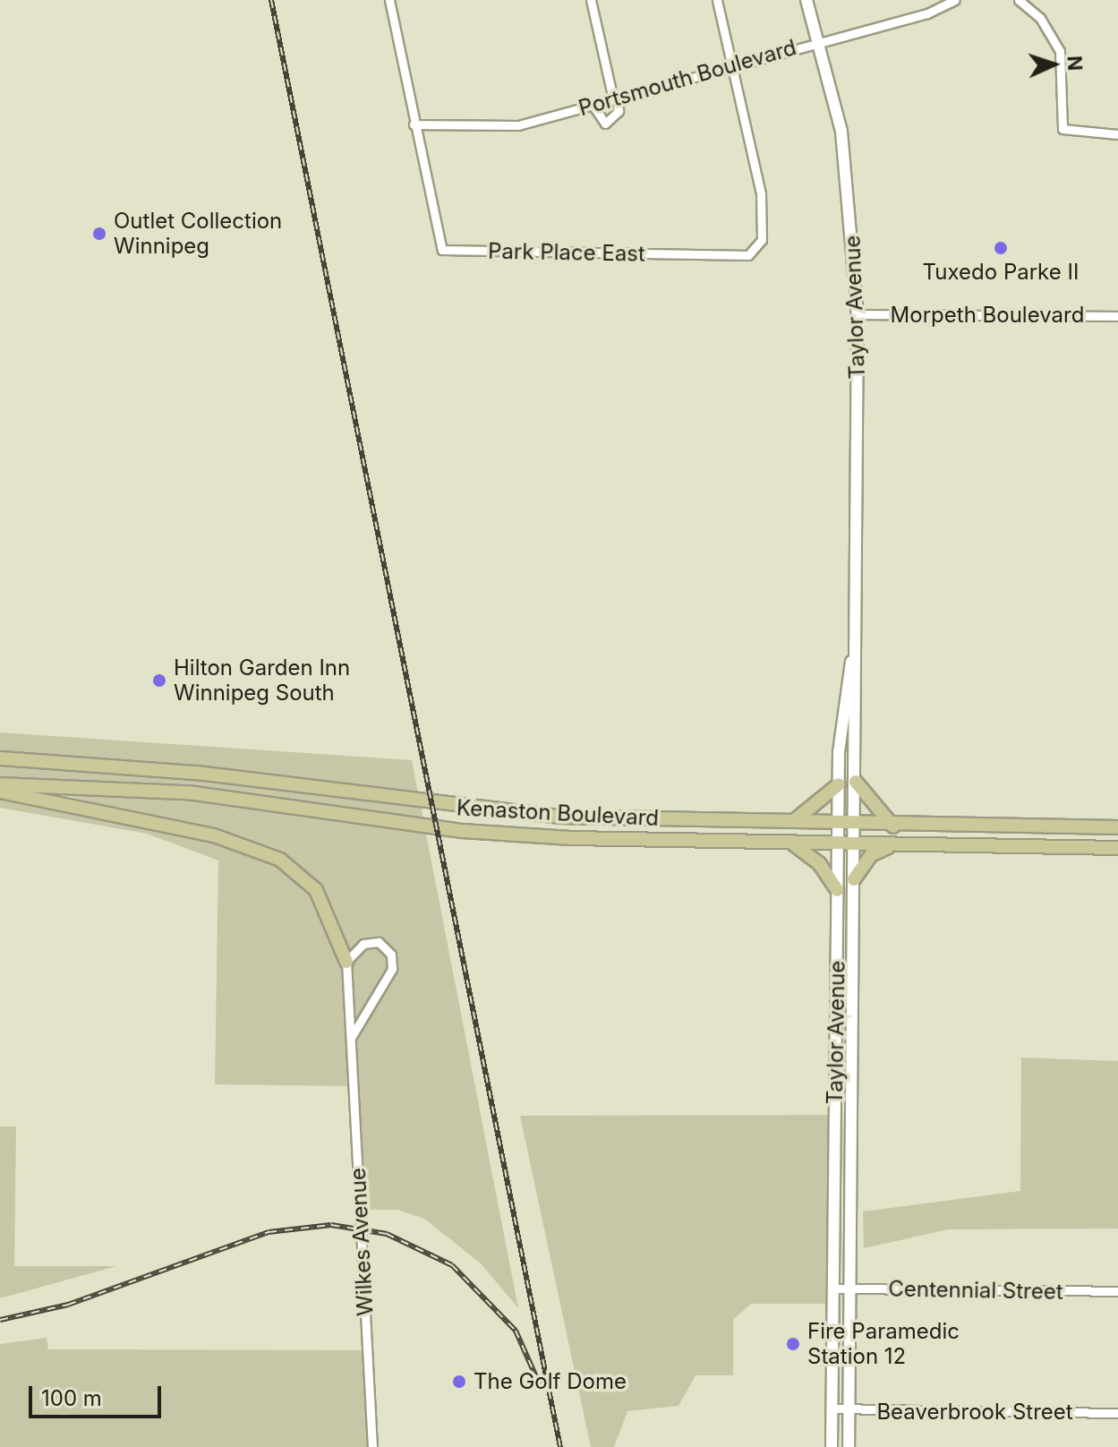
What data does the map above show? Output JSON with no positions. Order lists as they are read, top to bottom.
{
  "streets": {
    "main road": ["Taylor Avenue", "Kenaston Boulevard"],
    "street": [
      "Portsmouth Boulevard",
      "Park Place East",
      "Morpeth Boulevard",
      "Wilkes Avenue",
      "Centennial Street",
      "Beaverbrook Street"
    ]
  },
  "crossings": [
    ["Portsmouth Boulevard", "Park Place East"],
    ["Portsmouth Boulevard", "Taylor Avenue"],
    ["Taylor Avenue", "Morpeth Boulevard"],
    ["Taylor Avenue", "Kenaston Boulevard"],
    ["Taylor Avenue", "Centennial Street"],
    ["Taylor Avenue", "Beaverbrook Street"]
  ],
  "places": [
    "Outlet Collection Winnipeg",
    "Tuxedo Parke II",
    "Hilton Garden Inn Winnipeg South",
    "Fire Paramedic Station 12",
    "The Golf Dome"
  ],
  "scale_bar": "100 m",
  "north": "right"
}
